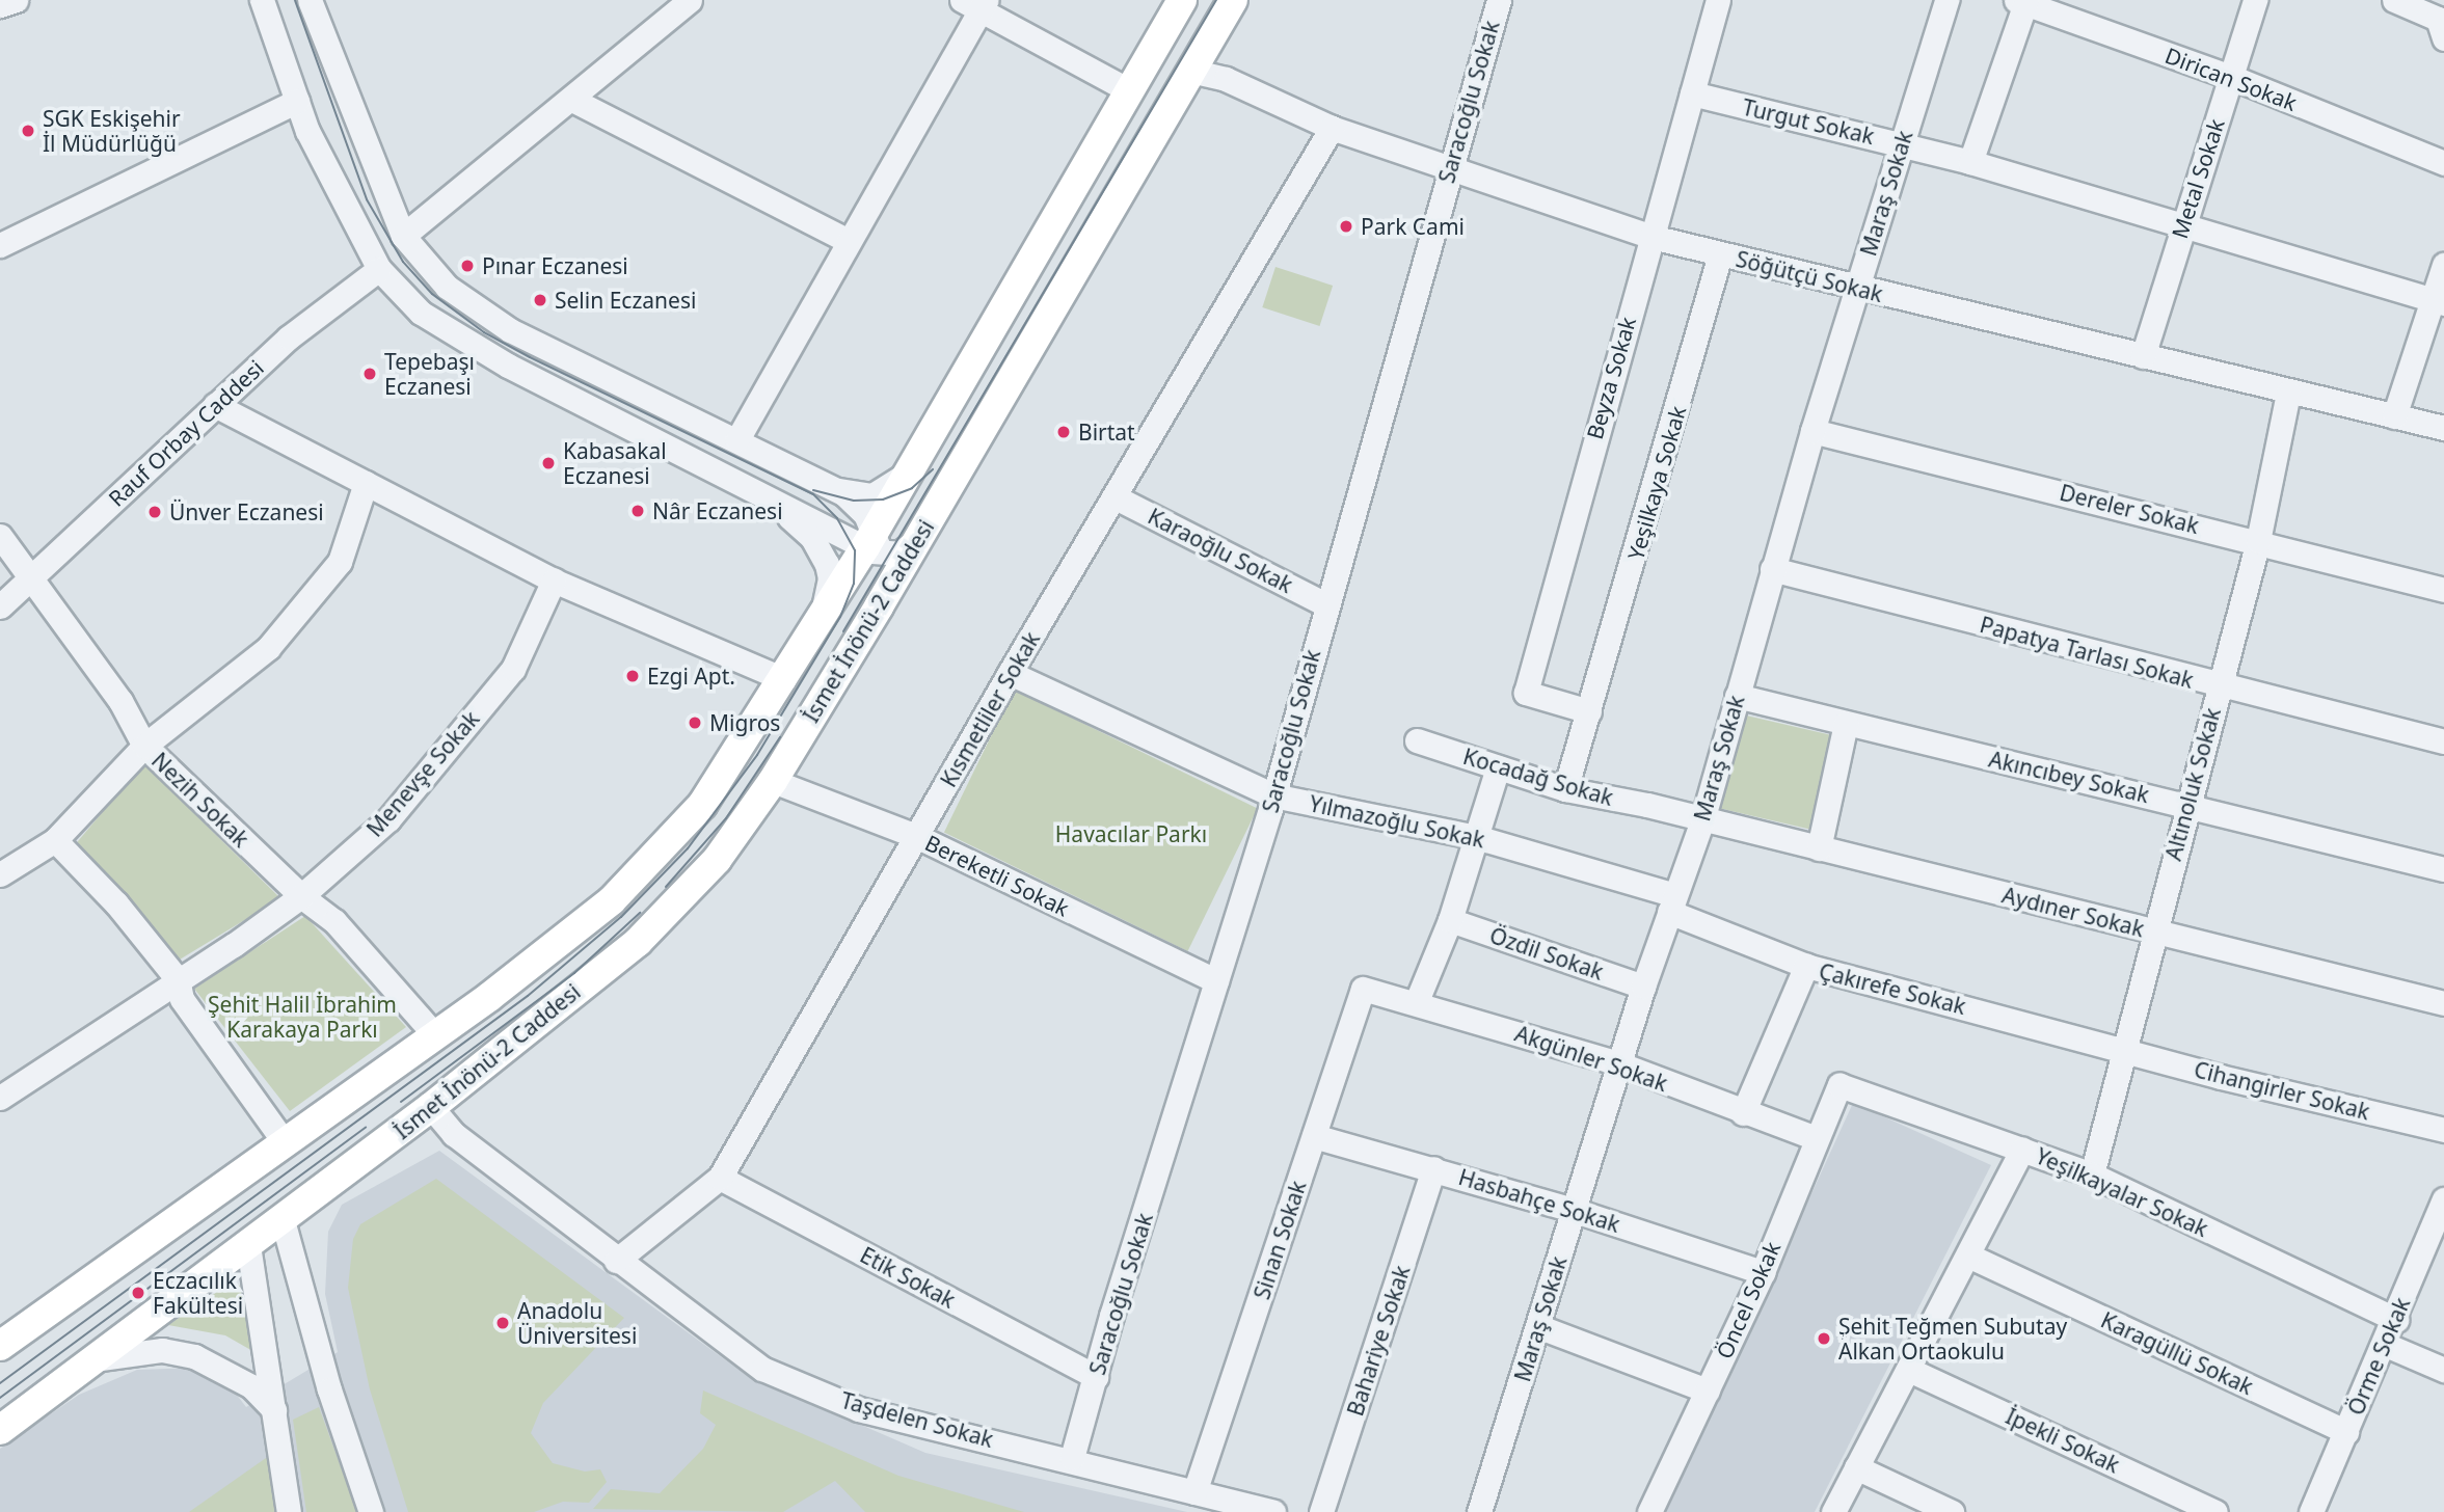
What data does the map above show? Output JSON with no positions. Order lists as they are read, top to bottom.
{
  "streets": {
    "main road": ["İsmet İnönü-2 Caddesi"],
    "street": [
      "Dirican Sokak",
      "Saracoğlu Sokak",
      "Turgut Sokak",
      "Metal Sokak",
      "Maraş Sokak",
      "Söğütçü Sokak",
      "Beyza Sokak",
      "Rauf Orbay Caddesi",
      "Yeşilkaya Sokak",
      "Dereler Sokak",
      "Karaoğlu Sokak",
      "Papatya Tarlası Sokak",
      "Kısmetliler Sokak",
      "Menevşe Sokak",
      "Kocadağ Sokak",
      "Akıncıbey Sokak",
      "Altınoluk Sokak",
      "Nezih Sokak",
      "Yılmazoğlu Sokak",
      "Bereketli Sokak",
      "Aydıner Sokak",
      "Özdil Sokak",
      "Çakırefe Sokak",
      "Akgünler Sokak",
      "Cihangirler Sokak",
      "Yeşilkayalar Sokak",
      "Hasbahçe Sokak",
      "Sinan Sokak",
      "Etik Sokak",
      "Öncel Sokak",
      "Bahariye Sokak",
      "Karagüllü Sokak",
      "Örme Sokak",
      "Taşdelen Sokak",
      "İpekli Sokak"
    ]
  },
  "crossings": [
    ["Dirican Sokak", "Metal Sokak"],
    ["Saracoğlu Sokak", "Söğütçü Sokak"],
    ["Saracoğlu Sokak", "Karaoğlu Sokak"],
    ["Saracoğlu Sokak", "Yılmazoğlu Sokak"],
    ["Saracoğlu Sokak", "Bereketli Sokak"],
    ["Saracoğlu Sokak", "Etik Sokak"],
    ["Saracoğlu Sokak", "Taşdelen Sokak"],
    ["Turgut Sokak", "Metal Sokak"],
    ["Turgut Sokak", "Maraş Sokak"],
    ["Turgut Sokak", "Beyza Sokak"],
    ["Metal Sokak", "Söğütçü Sokak"],
    ["Maraş Sokak", "Söğütçü Sokak"],
    ["Maraş Sokak", "Dereler Sokak"],
    ["Maraş Sokak", "Papatya Tarlası Sokak"],
    ["Maraş Sokak", "Kocadağ Sokak"],
    ["Maraş Sokak", "Akıncıbey Sokak"],
    ["Maraş Sokak", "Yılmazoğlu Sokak"],
    ["Maraş Sokak", "Aydıner Sokak"],
    ["Maraş Sokak", "Özdil Sokak"],
    ["Maraş Sokak", "Çakırefe Sokak"],
    ["Maraş Sokak", "Akgünler Sokak"],
    ["Maraş Sokak", "Hasbahçe Sokak"],
    ["Söğütçü Sokak", "Beyza Sokak"],
    ["Söğütçü Sokak", "Yeşilkaya Sokak"],
    ["Söğütçü Sokak", "İsmet İnönü-2 Caddesi"],
    ["Söğütçü Sokak", "Kısmetliler Sokak"],
    ["Söğütçü Sokak", "Altınoluk Sokak"],
    ["Beyza Sokak", "Yeşilkaya Sokak"],
    ["Rauf Orbay Caddesi", "Nezih Sokak"],
    ["Yeşilkaya Sokak", "Kocadağ Sokak"],
    ["Dereler Sokak", "Altınoluk Sokak"],
    ["Karaoğlu Sokak", "Kısmetliler Sokak"],
    ["İsmet İnönü-2 Caddesi", "Nezih Sokak"],
    ["İsmet İnönü-2 Caddesi", "Bereketli Sokak"],
    ["İsmet İnönü-2 Caddesi", "Taşdelen Sokak"],
    ["Papatya Tarlası Sokak", "Altınoluk Sokak"],
    ["Kısmetliler Sokak", "Yılmazoğlu Sokak"],
    ["Kısmetliler Sokak", "Bereketli Sokak"],
    ["Kısmetliler Sokak", "Etik Sokak"],
    ["Kısmetliler Sokak", "Taşdelen Sokak"],
    ["Menevşe Sokak", "Nezih Sokak"],
    ["Kocadağ Sokak", "Aydıner Sokak"],
    ["Akıncıbey Sokak", "Altınoluk Sokak"],
    ["Altınoluk Sokak", "Aydıner Sokak"],
    ["Altınoluk Sokak", "Çakırefe Sokak"],
    ["Altınoluk Sokak", "Cihangirler Sokak"],
    ["Altınoluk Sokak", "Yeşilkayalar Sokak"],
    ["Yılmazoğlu Sokak", "Çakırefe Sokak"],
    ["Çakırefe Sokak", "Cihangirler Sokak"],
    ["Akgünler Sokak", "Sinan Sokak"],
    ["Akgünler Sokak", "Öncel Sokak"],
    ["Yeşilkayalar Sokak", "Öncel Sokak"],
    ["Yeşilkayalar Sokak", "Örme Sokak"],
    ["Hasbahçe Sokak", "Sinan Sokak"],
    ["Hasbahçe Sokak", "Öncel Sokak"],
    ["Hasbahçe Sokak", "Bahariye Sokak"],
    ["Sinan Sokak", "Taşdelen Sokak"],
    ["Karagüllü Sokak", "Örme Sokak"]
  ],
  "parks": ["Havacılar Parkı", "Şehit Halil İbrahim Karakaya Parkı"],
  "places": [
    "SGK Eskişehir İl Müdürlüğü",
    "Park Cami",
    "Pınar Eczanesi",
    "Selin Eczanesi",
    "Tepebaşı Eczanesi",
    "Birtat",
    "Kabasakal Eczanesi",
    "Nâr Eczanesi",
    "Ünver Eczanesi",
    "Ezgi Apt.",
    "Migros",
    "Eczacılık Fakültesi",
    "Anadolu Üniversitesi",
    "Şehit Teğmen Subutay Alkan Ortaokulu"
  ]
}
